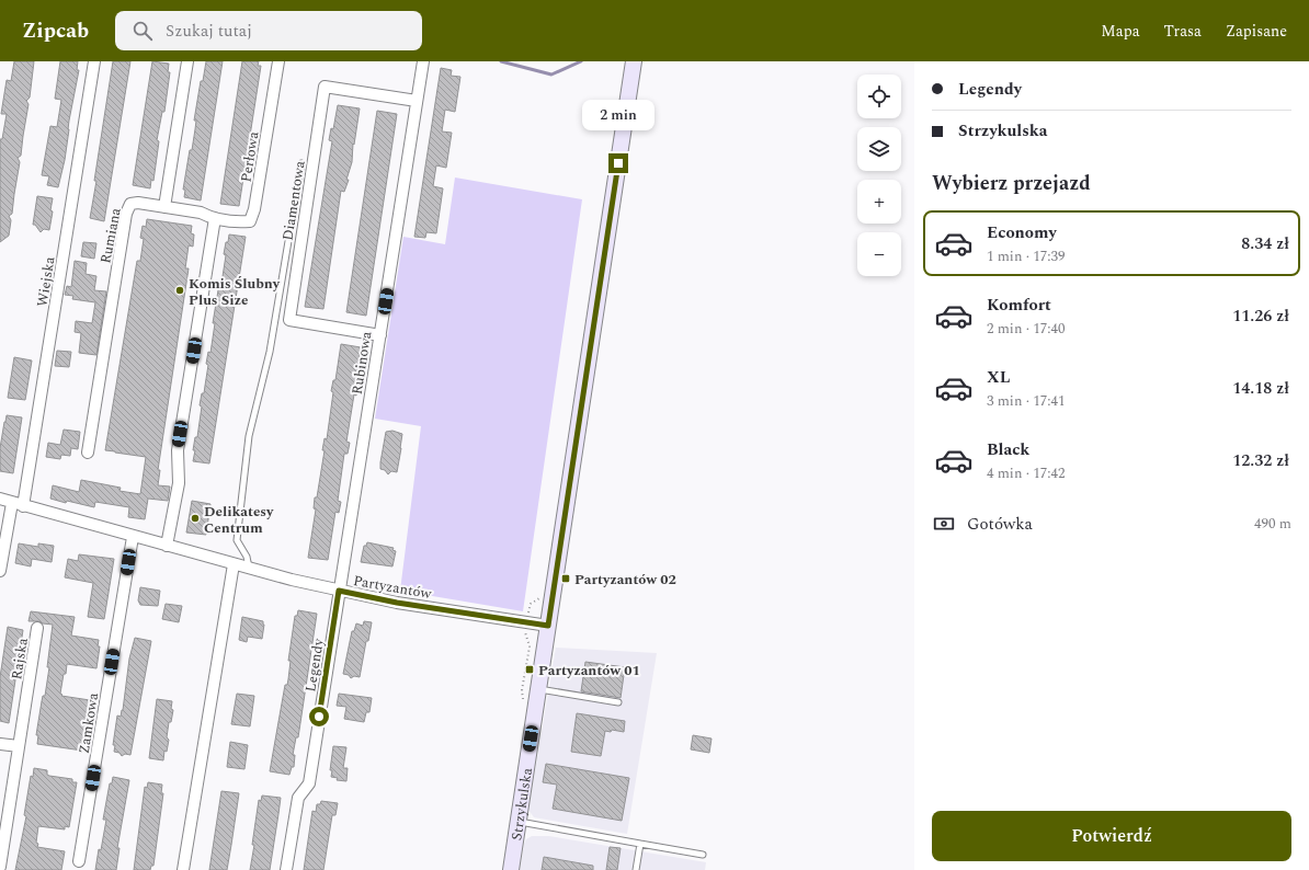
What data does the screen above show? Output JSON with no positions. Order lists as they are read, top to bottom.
{
  "streets": {
    "street": [
      "Perłowa",
      "Diamentowa",
      "Rumiana",
      "Wiejska",
      "Rubinowa",
      "Partyzantów",
      "Rajska",
      "Legendy",
      "Zamkowa",
      "Strzykulska"
    ]
  },
  "crossings": [
    ["Diamentowa", "Rubinowa"],
    ["Wiejska", "Partyzantów"],
    ["Rubinowa", "Partyzantów"],
    ["Rubinowa", "Legendy"],
    ["Partyzantów", "Legendy"],
    ["Partyzantów", "Zamkowa"],
    ["Partyzantów", "Strzykulska"]
  ],
  "places": {
    "other": ["Komis Ślubny Plus Size", "Delikatesy Centrum"],
    "transit": ["Partyzantów 02", "Partyzantów 01"]
  },
  "page": {
    "header": "Zipcab",
    "search": "Szukaj tutaj",
    "nav": ["Mapa", "Trasa", "Zapisane"],
    "banner": ["Legendy", "Strzykulska"],
    "map_buttons": ["+", "−"],
    "bubble": "2 min",
    "heading": "Wybierz przejazd",
    "list": [
      {
        "name": "Economy",
        "note": "1 min · 17:39",
        "value": "8.34 zł"
      },
      {
        "name": "Komfort",
        "note": "2 min · 17:40",
        "value": "11.26 zł"
      },
      {
        "name": "XL",
        "note": "3 min · 17:41",
        "value": "14.18 zł"
      },
      {
        "name": "Black",
        "note": "4 min · 17:42",
        "value": "12.32 zł"
      }
    ],
    "pay": ["Gotówka", "490 m"],
    "buttons": "Potwierdź"
  }
}
